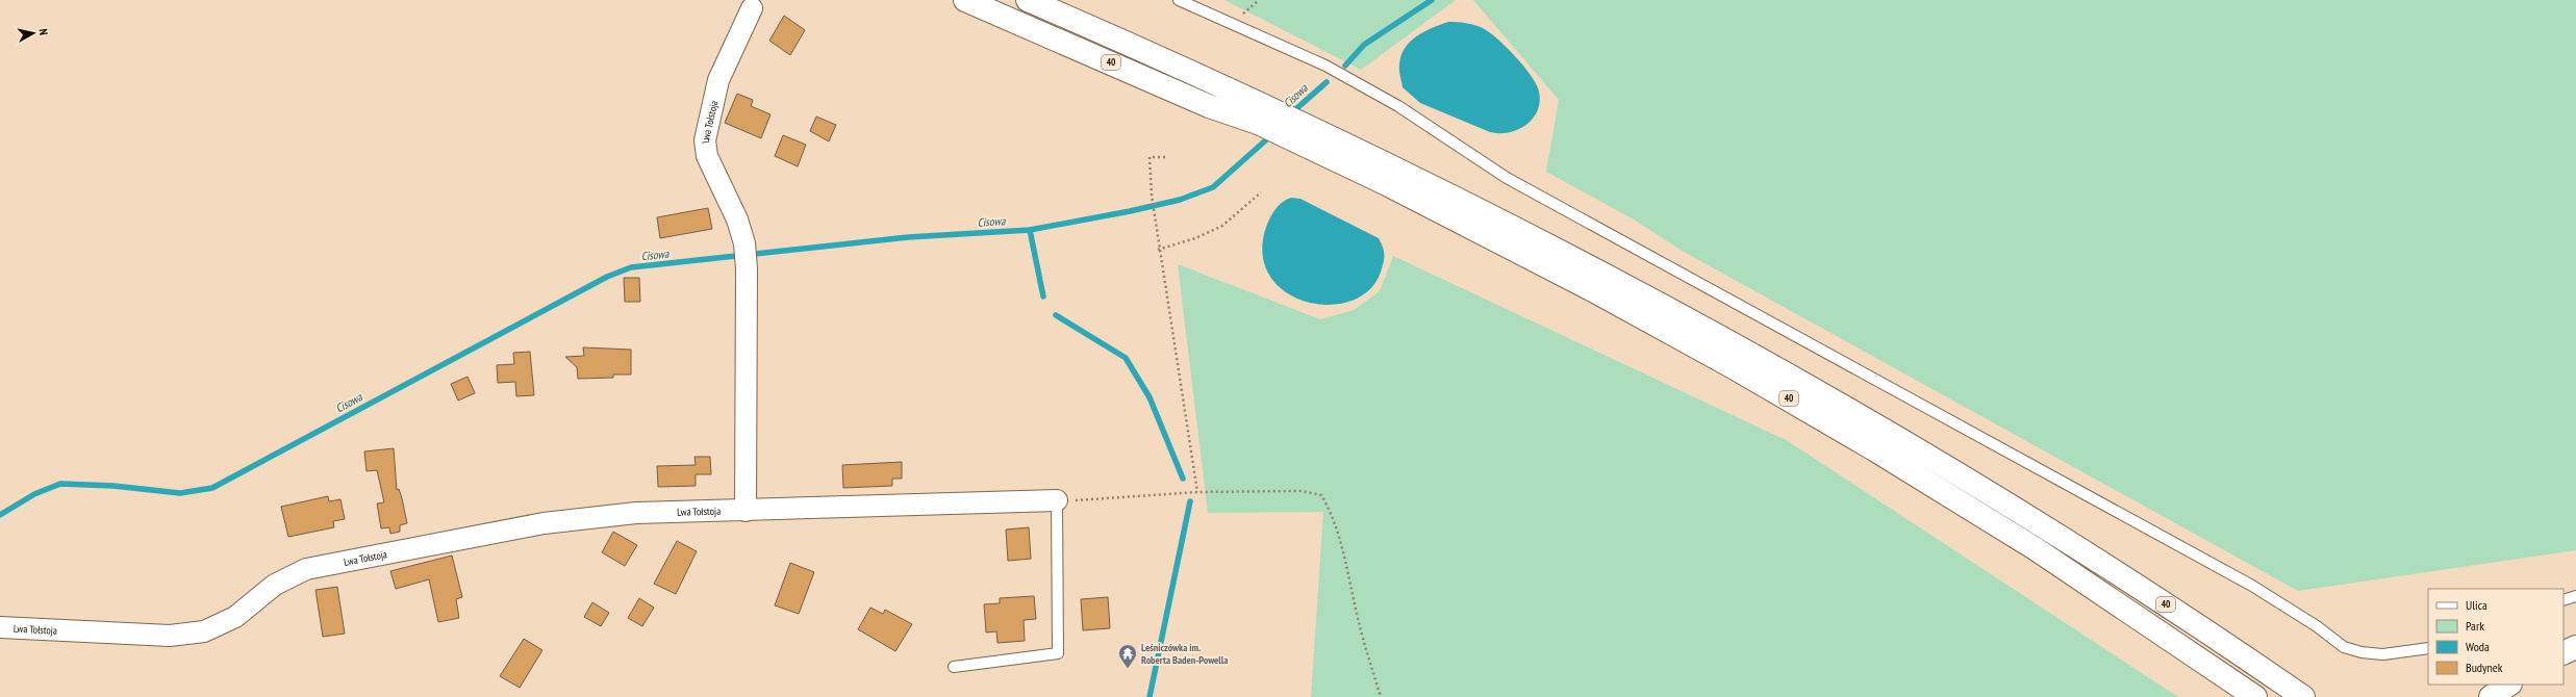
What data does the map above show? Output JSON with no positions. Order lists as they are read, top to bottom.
{
  "streets": {
    "main road": ["40"],
    "street": ["Lwa Tołstoja"]
  },
  "water": ["Cisowa"],
  "places": {
    "temple": ["Leśniczówka im. Roberta Baden-Powella"]
  },
  "legend": [
    "Ulica",
    "Park",
    "Woda",
    "Budynek"
  ],
  "north": "right"
}
